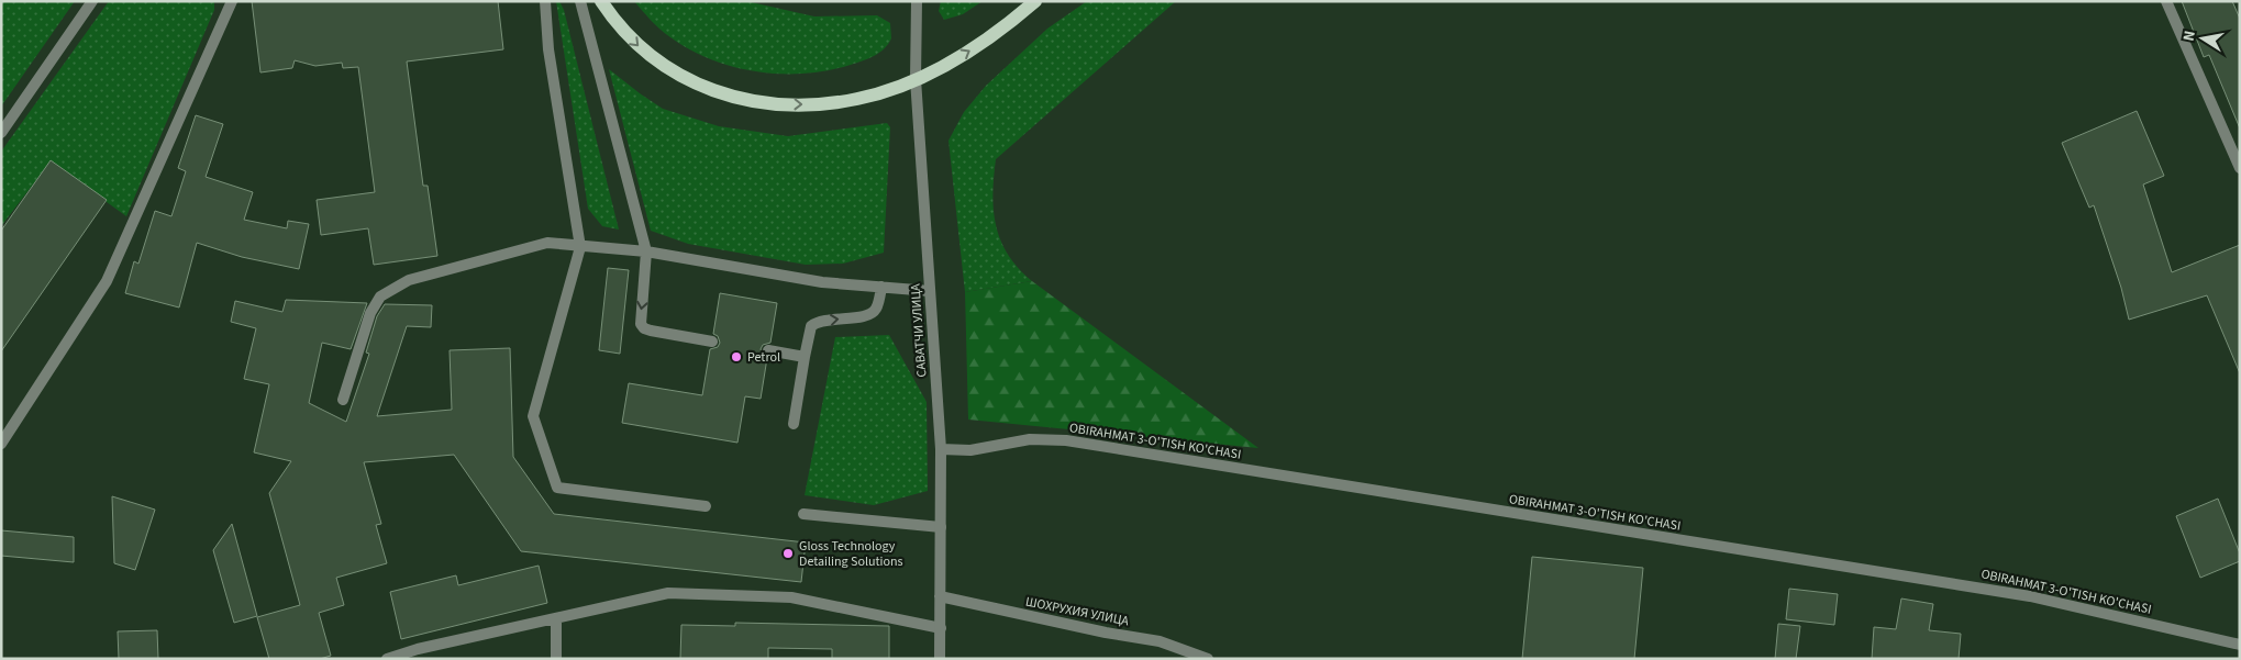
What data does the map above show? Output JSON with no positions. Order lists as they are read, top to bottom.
{
  "streets": {
    "street": ["САВАТЧИ УЛИЦА", "OBIRAHMAT 3-O'TISH KO'CHASI", "ШОХРУХИЯ УЛИЦА"]
  },
  "crossings": [
    ["САВАТЧИ УЛИЦА", "OBIRAHMAT 3-O'TISH KO'CHASI"],
    ["САВАТЧИ УЛИЦА", "ШОХРУХИЯ УЛИЦА"]
  ],
  "places": ["Petrol", "Gloss Technology Detailing Solutions"],
  "north": "left"
}
